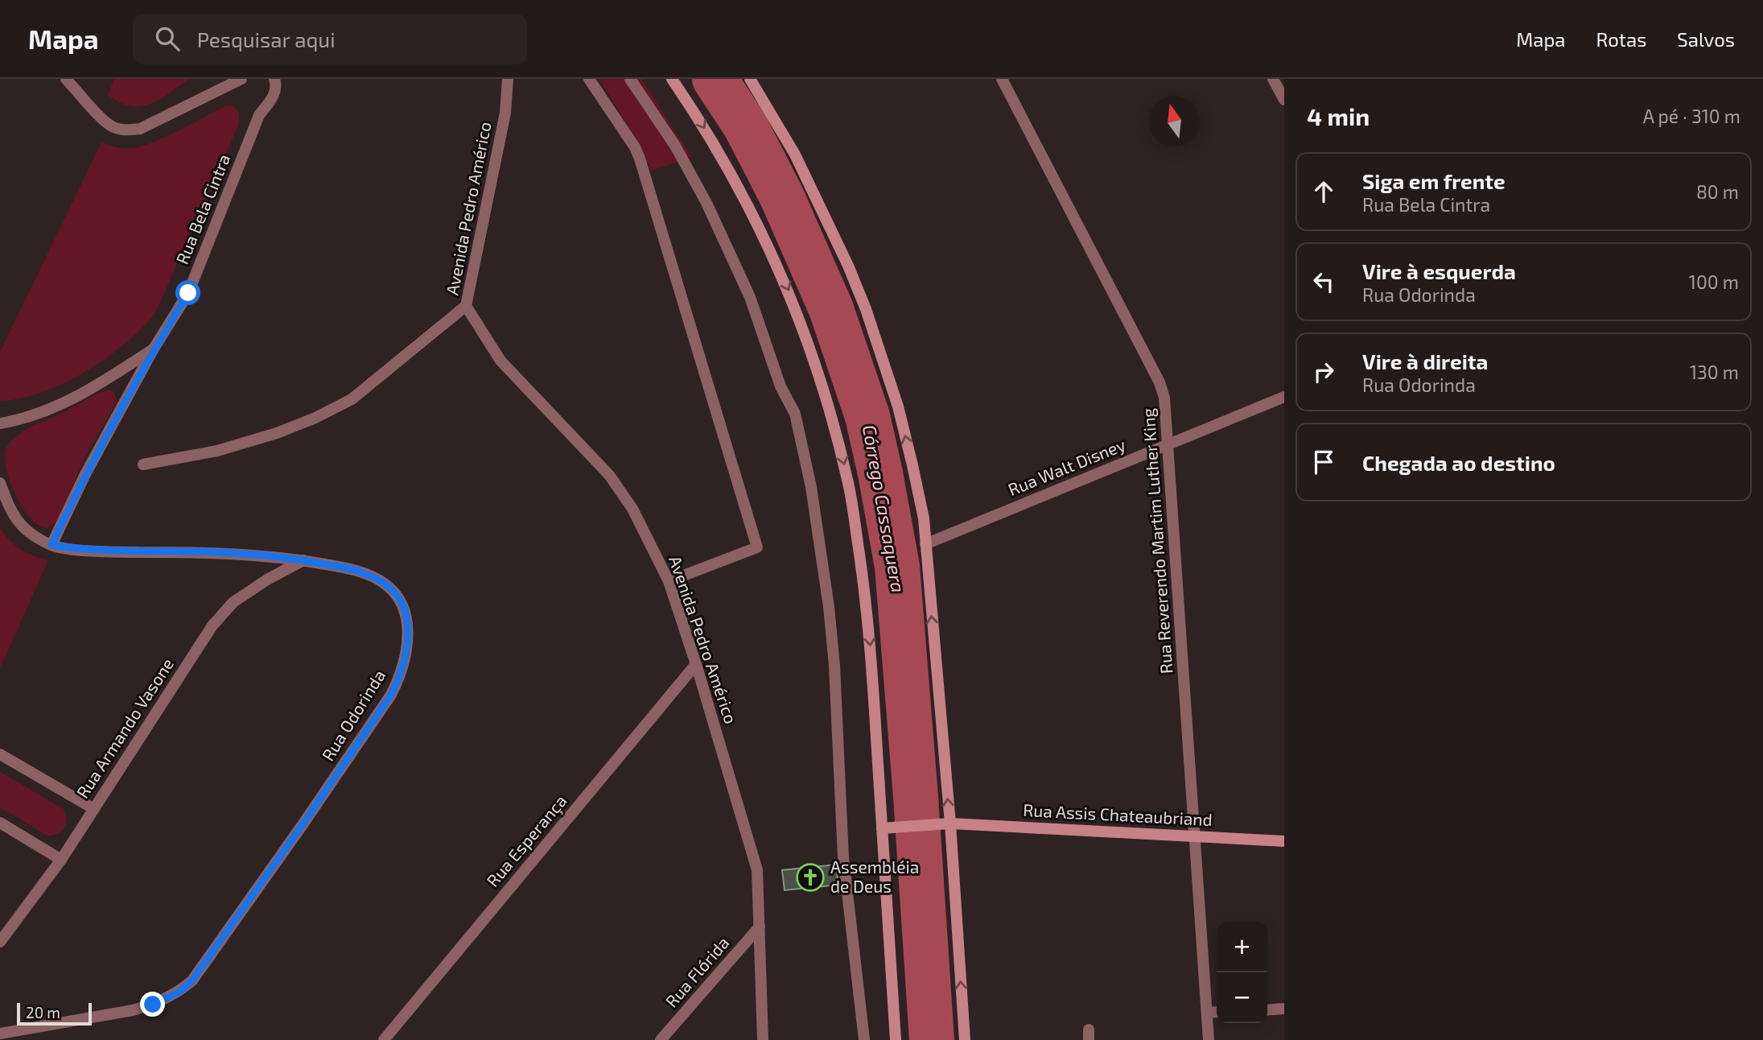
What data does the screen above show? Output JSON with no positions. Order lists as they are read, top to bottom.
{
  "streets": {
    "main road": ["Rua Assis Chateaubriand"],
    "street": [
      "Avenida Pedro Américo",
      "Rua Bela Cintra",
      "Rua Walt Disney",
      "Rua Reverendo Martim Luther King",
      "Rua Odorinda",
      "Rua Armando Vasone",
      "Rua Esperança",
      "Rua Flórida"
    ]
  },
  "crossings": [
    ["Avenida Pedro Américo", "Rua Esperança"],
    ["Avenida Pedro Américo", "Rua Flórida"],
    ["Rua Bela Cintra", "Rua Odorinda"],
    ["Rua Walt Disney", "Rua Reverendo Martim Luther King"],
    ["Rua Reverendo Martim Luther King", "Rua Assis Chateaubriand"],
    ["Rua Odorinda", "Rua Armando Vasone"]
  ],
  "water": ["Córrego Cassaquera"],
  "places": {
    "church": ["Assembléia de Deus"]
  },
  "scale_bar": "20 m",
  "north": "top",
  "page": {
    "header": "Mapa",
    "search": "Pesquisar aqui",
    "nav": ["Mapa", "Rotas", "Salvos"],
    "heading": ["4 min", "A pé · 310 m"],
    "list": [
      ["Siga em frente", "Rua Bela Cintra", "80 m"],
      ["Vire à esquerda", "Rua Odorinda", "100 m"],
      ["Vire à direita", "Rua Odorinda", "130 m"],
      "Chegada ao destino"
    ],
    "map_buttons": ["+", "−"],
    "scale": "20 m"
  }
}
